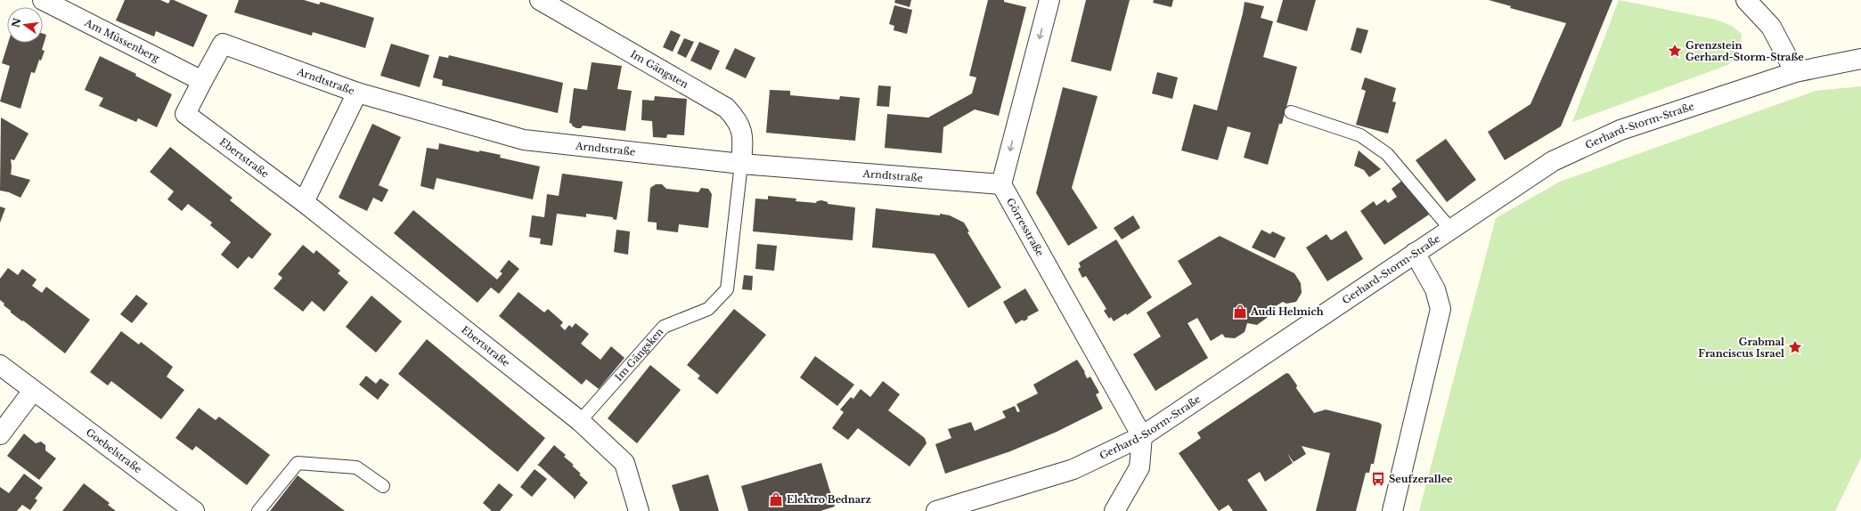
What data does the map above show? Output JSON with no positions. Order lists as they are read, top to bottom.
{
  "streets": {
    "street": [
      "Am Müssenberg",
      "Im Gängsten",
      "Arndtstraße",
      "Gerhard-Storm-Straße",
      "Ebertstraße",
      "Görresstraße",
      "Goebelstraße"
    ],
    "lane": ["Im Gängsken"]
  },
  "crossings": [
    ["Am Müssenberg", "Arndtstraße"],
    ["Am Müssenberg", "Ebertstraße"],
    ["Im Gängsten", "Arndtstraße"],
    ["Im Gängsten", "Im Gängsken"],
    ["Arndtstraße", "Ebertstraße"],
    ["Arndtstraße", "Görresstraße"],
    ["Arndtstraße", "Im Gängsken"],
    ["Gerhard-Storm-Straße", "Görresstraße"],
    ["Ebertstraße", "Im Gängsken"]
  ],
  "places": {
    "place": ["Grenzstein Gerhard-Storm-Straße", "Grabmal Franciscus Israel"],
    "shop": ["Audi Helmich", "Elektro Bednarz"],
    "bus stop": ["Seufzerallee"]
  },
  "north": "left"
}
